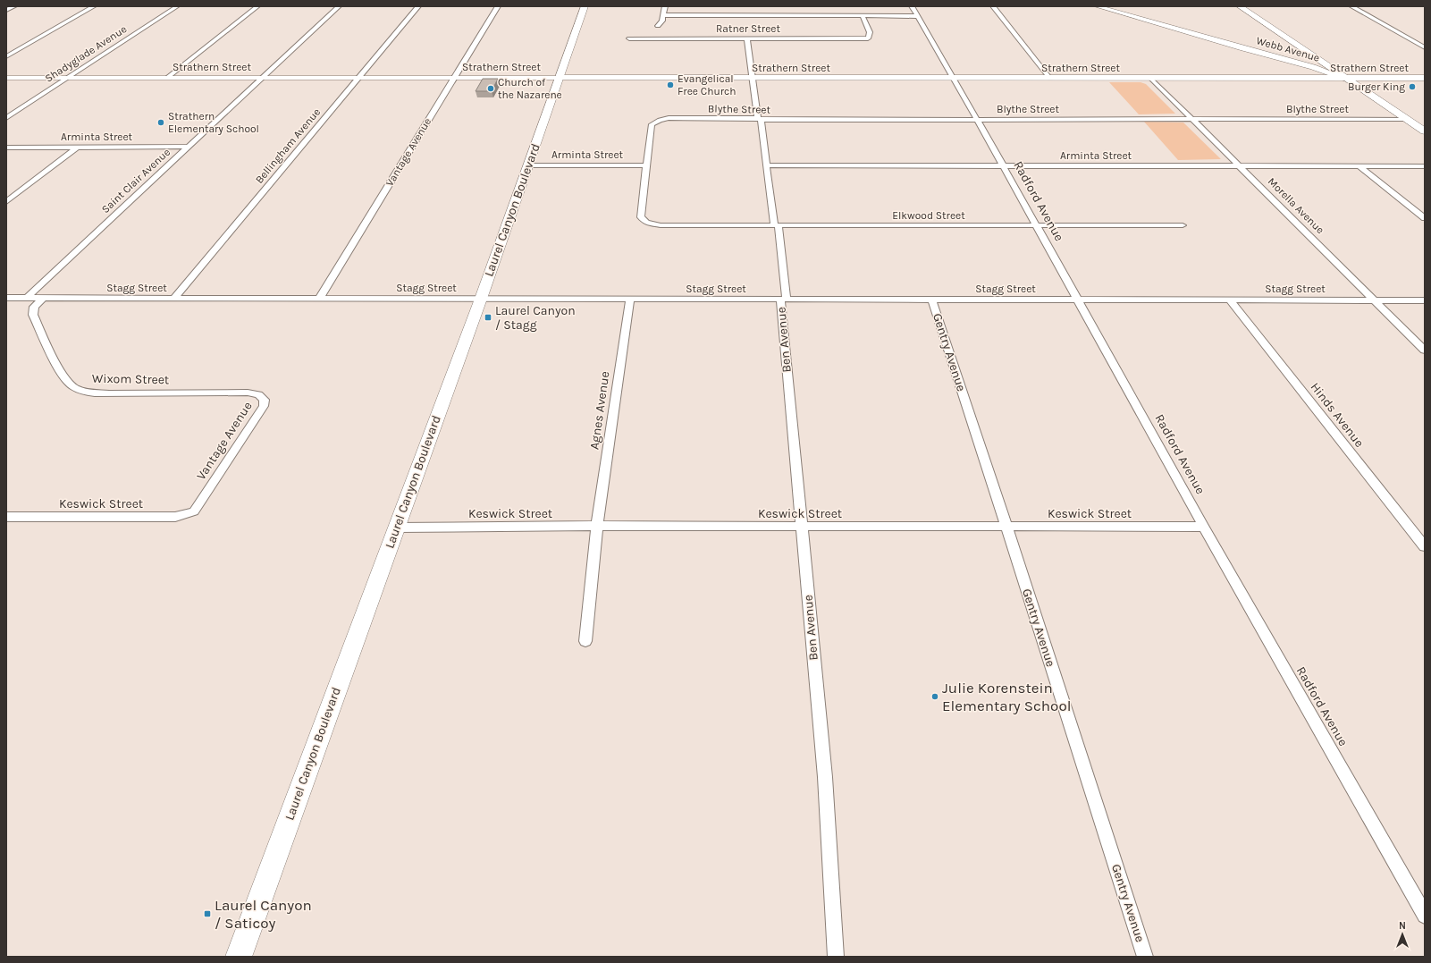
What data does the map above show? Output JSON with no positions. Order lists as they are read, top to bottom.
{
  "streets": {
    "main road": ["Strathern Street", "Laurel Canyon Boulevard"],
    "street": [
      "Ratner Street",
      "Webb Avenue",
      "Shadyglade Avenue",
      "Blythe Street",
      "Arminta Street",
      "Bellingham Avenue",
      "Vantage Avenue",
      "Saint Clair Avenue",
      "Radford Avenue",
      "Morella Avenue",
      "Elkwood Street",
      "Stagg Street",
      "Ben Avenue",
      "Gentry Avenue",
      "Wixom Street",
      "Agnes Avenue",
      "Hinds Avenue",
      "Keswick Street"
    ]
  },
  "crossings": [
    ["Ratner Street", "Ben Avenue"],
    ["Webb Avenue", "Strathern Street"],
    ["Shadyglade Avenue", "Strathern Street"],
    ["Strathern Street", "Bellingham Avenue"],
    ["Strathern Street", "Vantage Avenue"],
    ["Strathern Street", "Saint Clair Avenue"],
    ["Strathern Street", "Radford Avenue"],
    ["Strathern Street", "Morella Avenue"],
    ["Strathern Street", "Laurel Canyon Boulevard"],
    ["Strathern Street", "Ben Avenue"],
    ["Blythe Street", "Arminta Street"],
    ["Blythe Street", "Radford Avenue"],
    ["Blythe Street", "Morella Avenue"],
    ["Blythe Street", "Elkwood Street"],
    ["Blythe Street", "Ben Avenue"],
    ["Arminta Street", "Saint Clair Avenue"],
    ["Arminta Street", "Radford Avenue"],
    ["Arminta Street", "Morella Avenue"],
    ["Arminta Street", "Laurel Canyon Boulevard"],
    ["Arminta Street", "Elkwood Street"],
    ["Arminta Street", "Ben Avenue"],
    ["Bellingham Avenue", "Stagg Street"],
    ["Vantage Avenue", "Stagg Street"],
    ["Vantage Avenue", "Wixom Street"],
    ["Vantage Avenue", "Keswick Street"],
    ["Saint Clair Avenue", "Stagg Street"],
    ["Radford Avenue", "Elkwood Street"],
    ["Radford Avenue", "Stagg Street"],
    ["Radford Avenue", "Keswick Street"],
    ["Morella Avenue", "Stagg Street"],
    ["Laurel Canyon Boulevard", "Stagg Street"],
    ["Laurel Canyon Boulevard", "Keswick Street"],
    ["Elkwood Street", "Ben Avenue"],
    ["Stagg Street", "Ben Avenue"],
    ["Stagg Street", "Gentry Avenue"],
    ["Stagg Street", "Wixom Street"],
    ["Stagg Street", "Agnes Avenue"],
    ["Stagg Street", "Hinds Avenue"],
    ["Ben Avenue", "Keswick Street"],
    ["Gentry Avenue", "Keswick Street"],
    ["Agnes Avenue", "Keswick Street"]
  ],
  "places": {
    "other": [
      "Evangelical Free Church",
      "Burger King",
      "Church of the Nazarene",
      "Strathern Elementary School",
      "Julie Korenstein Elementary School"
    ],
    "transit": ["Laurel Canyon / Stagg", "Laurel Canyon / Saticoy"]
  },
  "north": "top"
}
